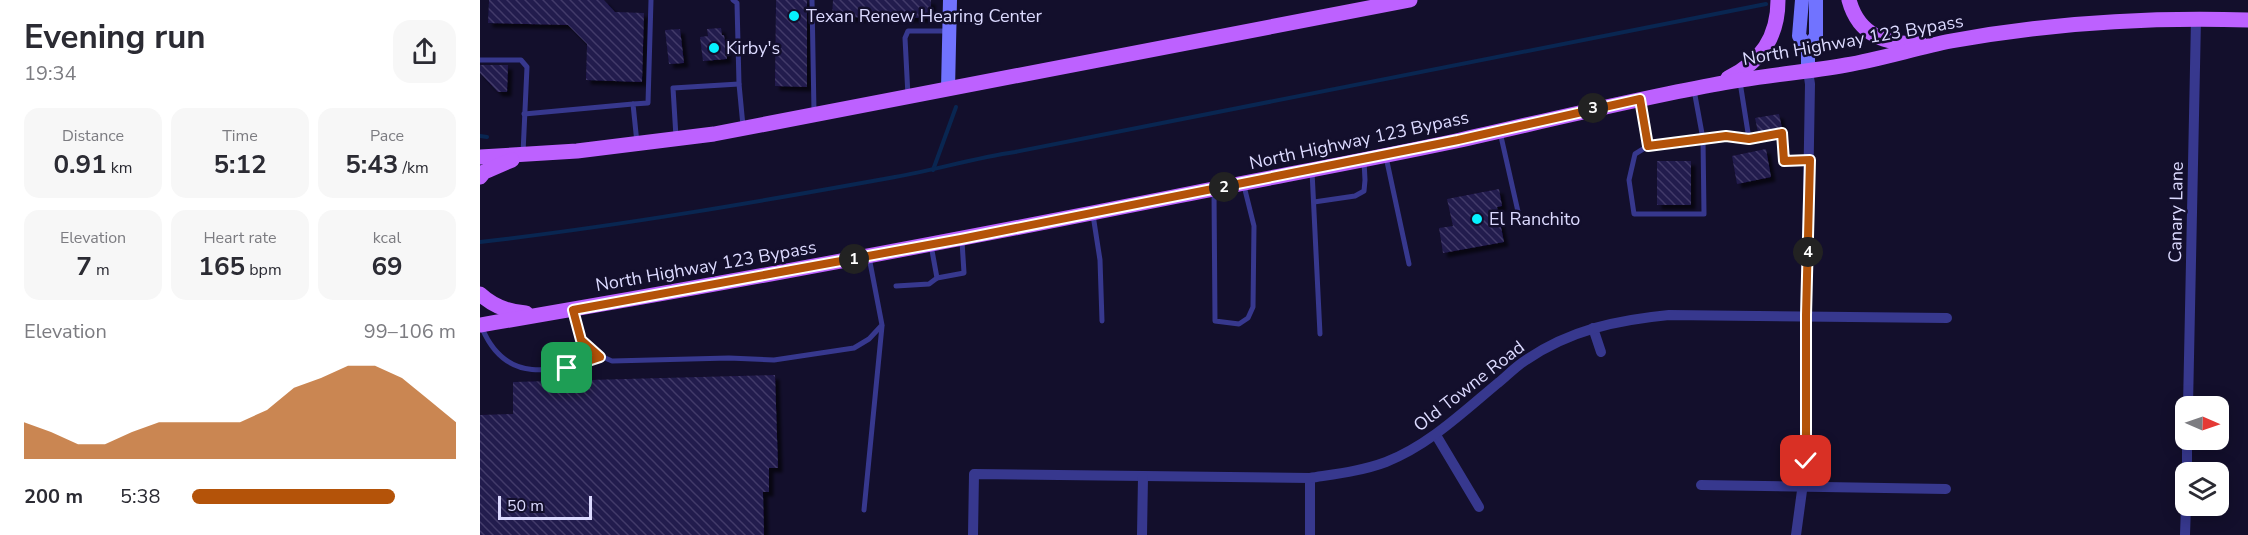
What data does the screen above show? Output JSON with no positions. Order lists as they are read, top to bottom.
{
  "streets": {
    "main road": ["North Highway 123 Bypass"],
    "street": ["Canary Lane", "Old Towne Road"]
  },
  "crossings": [
    ["North Highway 123 Bypass", "Canary Lane"]
  ],
  "places": ["Texan Renew Hearing Center", "Kirby's", "El Ranchito"],
  "scale_bar": "50 m",
  "north": "right",
  "page": {
    "heading": ["Evening run", "19:34"],
    "pins": [
      "3",
      "2",
      "4",
      "1"
    ],
    "stats": [
      ["Distance", "0.91 km"],
      ["Time", "5:12"],
      ["Pace", "5:43 /km"],
      ["Elevation", "7 m"],
      ["Heart rate", "165 bpm"],
      ["kcal", "69"]
    ],
    "chart": ["Elevation", "99–106 m"],
    "list": [
      {
        "name": "200 m",
        "note": "5:38"
      }
    ],
    "scale": "50 m"
  }
}
